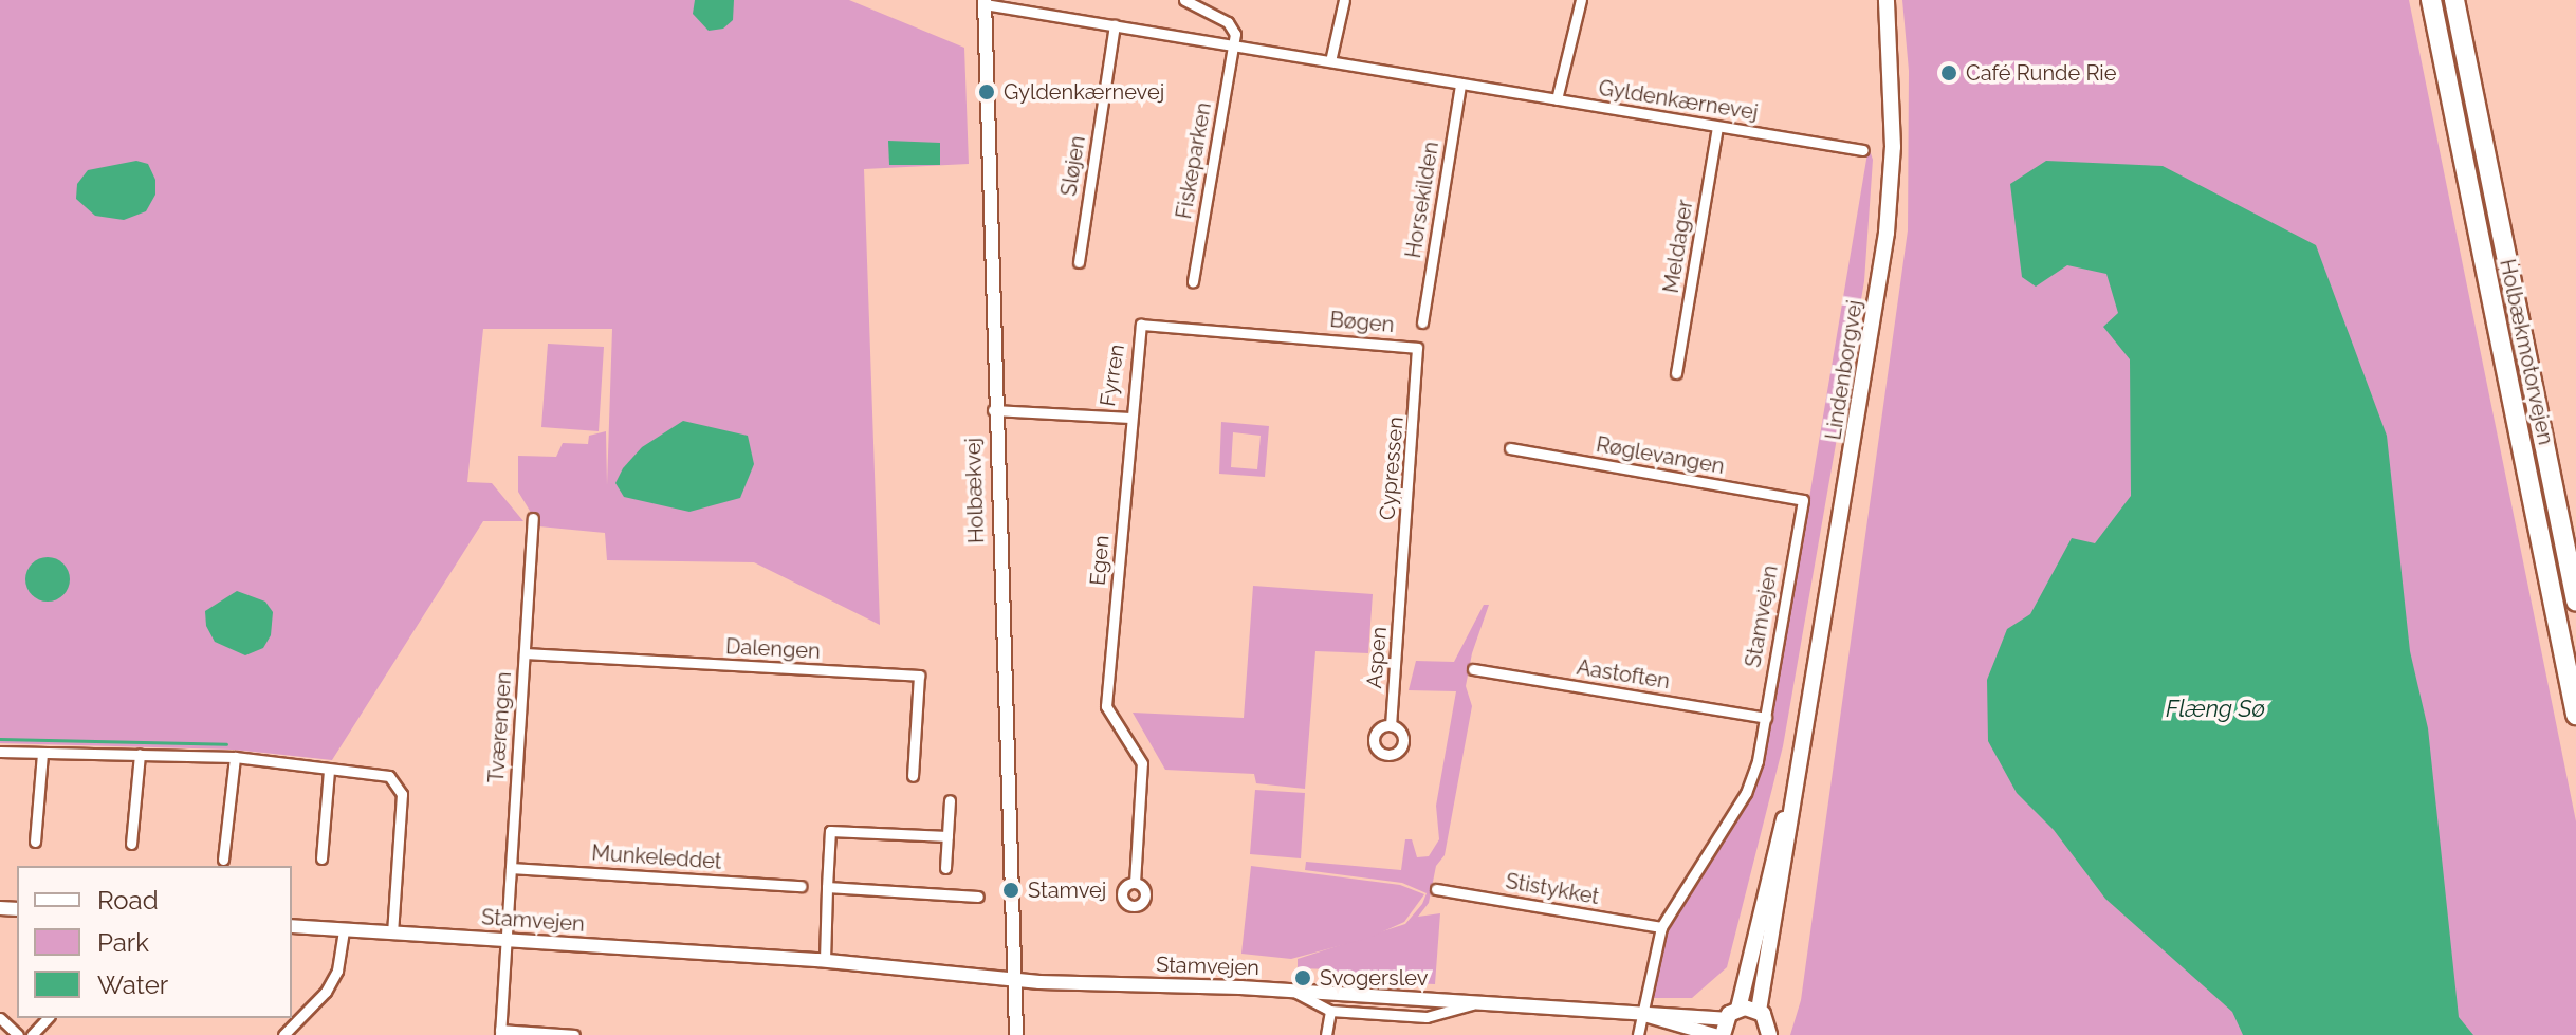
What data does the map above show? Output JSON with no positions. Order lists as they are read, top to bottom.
{
  "streets": {
    "highway": ["Holbækmotorvejen"],
    "main road": ["Lindenborgvej"],
    "street": [
      "Gyldenkærnevej",
      "Fiskeparken",
      "Sløjen",
      "Horsekilden",
      "Meldager",
      "Bøgen",
      "Fyrren",
      "Røglevangen",
      "Cypressen",
      "Holbækvej",
      "Egen",
      "Stamvejen",
      "Dalengen",
      "Aspen",
      "Aastoften",
      "Tværengen",
      "Munkeleddet",
      "Stistykket"
    ]
  },
  "crossings": [
    ["Gyldenkærnevej", "Fiskeparken"],
    ["Gyldenkærnevej", "Sløjen"],
    ["Gyldenkærnevej", "Horsekilden"],
    ["Gyldenkærnevej", "Meldager"],
    ["Gyldenkærnevej", "Holbækvej"],
    ["Bøgen", "Fyrren"],
    ["Bøgen", "Cypressen"],
    ["Fyrren", "Holbækvej"],
    ["Fyrren", "Egen"],
    ["Røglevangen", "Stamvejen"],
    ["Cypressen", "Aspen"],
    ["Holbækvej", "Stamvejen"],
    ["Stamvejen", "Aastoften"],
    ["Stamvejen", "Tværengen"],
    ["Stamvejen", "Stistykket"],
    ["Dalengen", "Tværengen"],
    ["Tværengen", "Munkeleddet"]
  ],
  "water": ["Flæng Sø"],
  "places": [
    "Café Runde Rie",
    "Gyldenkærnevej",
    "Stamvej",
    "Svogerslev"
  ],
  "legend": ["Road", "Park", "Water"]
}
